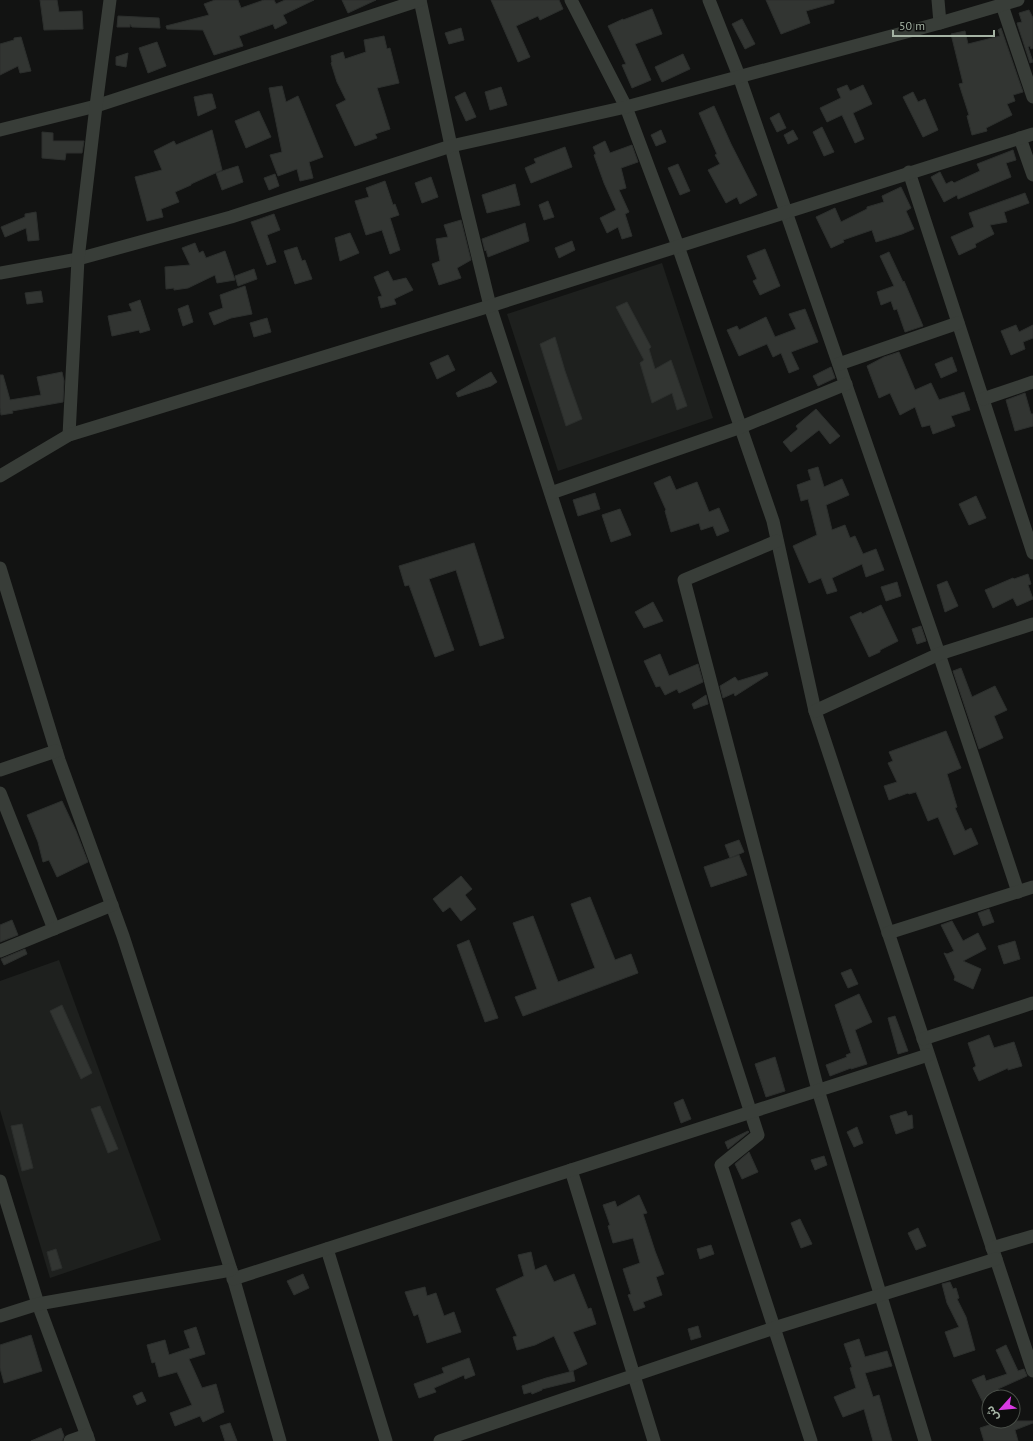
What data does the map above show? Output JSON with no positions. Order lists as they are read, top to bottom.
{
  "scale_bar": "50 m",
  "north": "bottom left"
}
